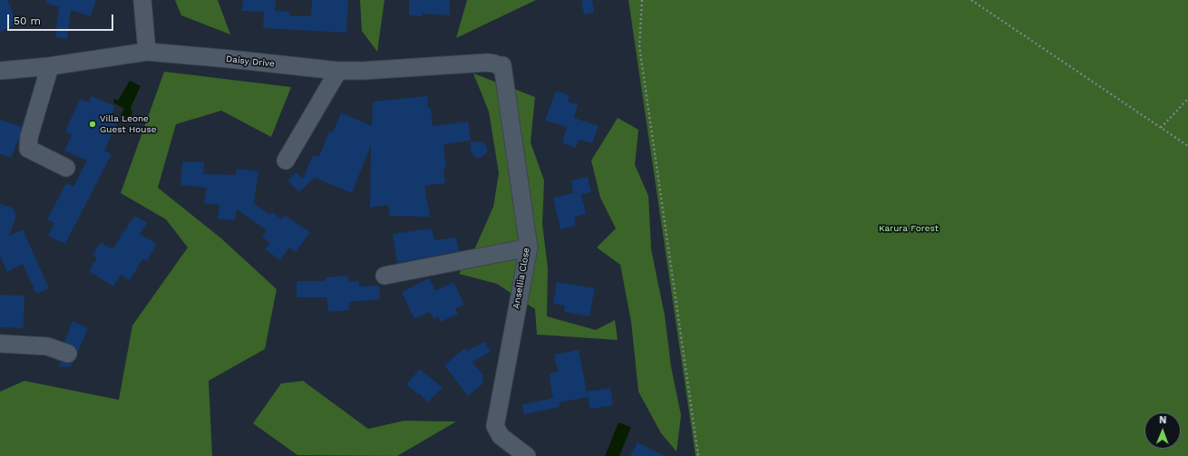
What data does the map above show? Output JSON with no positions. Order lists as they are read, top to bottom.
{
  "streets": {
    "street": ["Daisy Drive", "Ansellia Close"]
  },
  "crossings": [
    ["Daisy Drive", "Ansellia Close"]
  ],
  "parks": ["Karura Forest"],
  "places": ["Villa Leone Guest House"],
  "scale_bar": "50 m",
  "north": "top"
}
